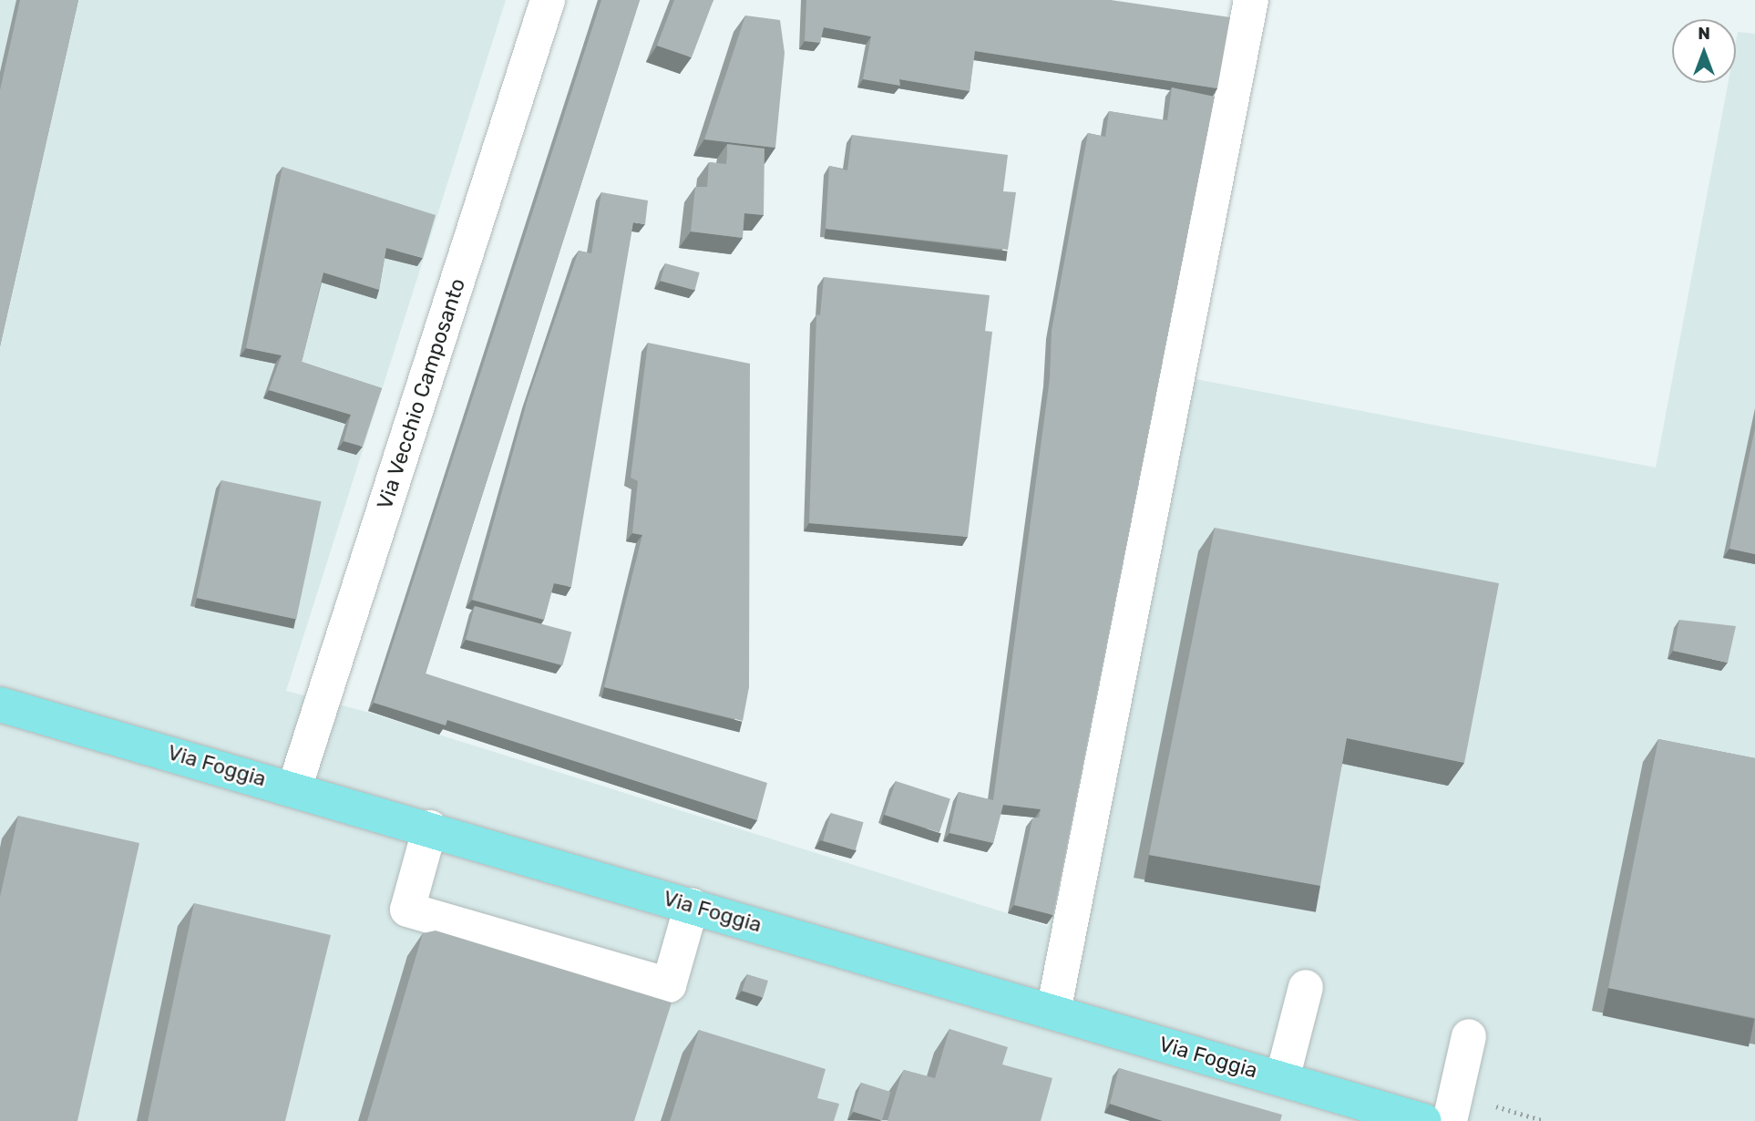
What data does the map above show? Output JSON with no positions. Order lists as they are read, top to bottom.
{
  "streets": {
    "main road": ["Via Foggia"],
    "street": ["Via Vecchio Camposanto"]
  },
  "crossings": [
    ["Via Vecchio Camposanto", "Via Foggia"]
  ],
  "north": "top"
}
